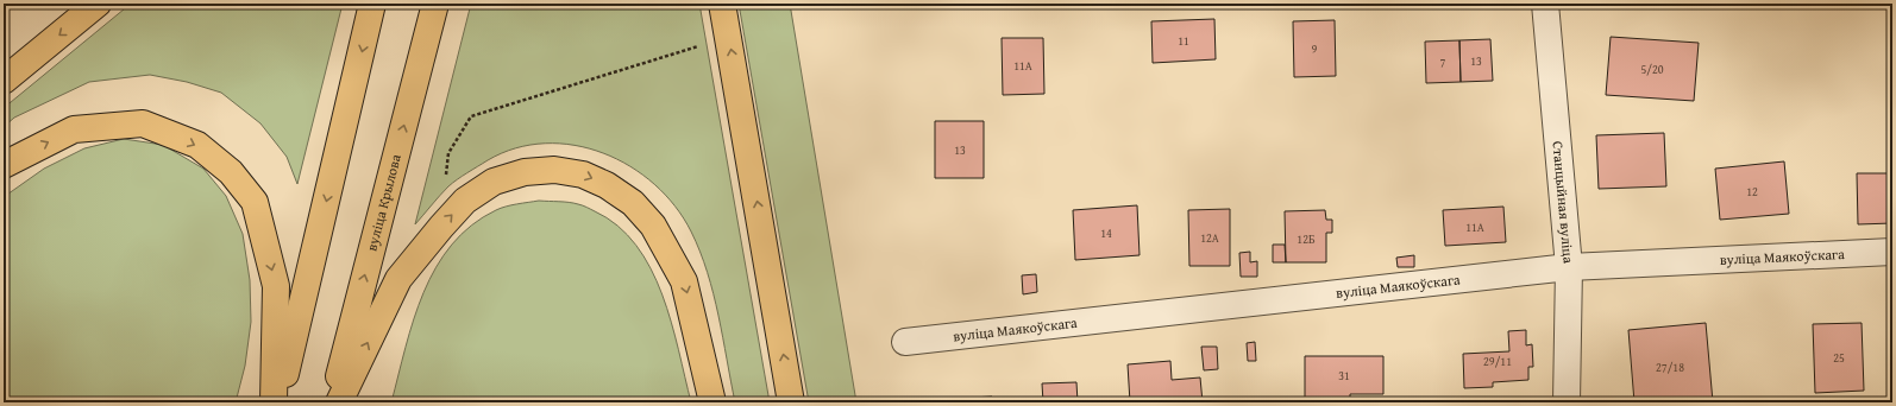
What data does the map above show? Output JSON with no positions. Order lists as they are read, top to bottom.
{
  "streets": {
    "main road": ["вуліца Крылова"],
    "street": ["Станцыйная вуліца", "вуліца Маякоўскага"]
  },
  "crossings": [
    ["Станцыйная вуліца", "вуліца Маякоўскага"]
  ],
  "house_numbers": [
    "11",
    "9",
    "13",
    "7",
    "11А",
    "5/20",
    "13",
    "12",
    "11А",
    "14",
    "12А",
    "12Б",
    "25",
    "29/11",
    "27/18",
    "31"
  ]
}
